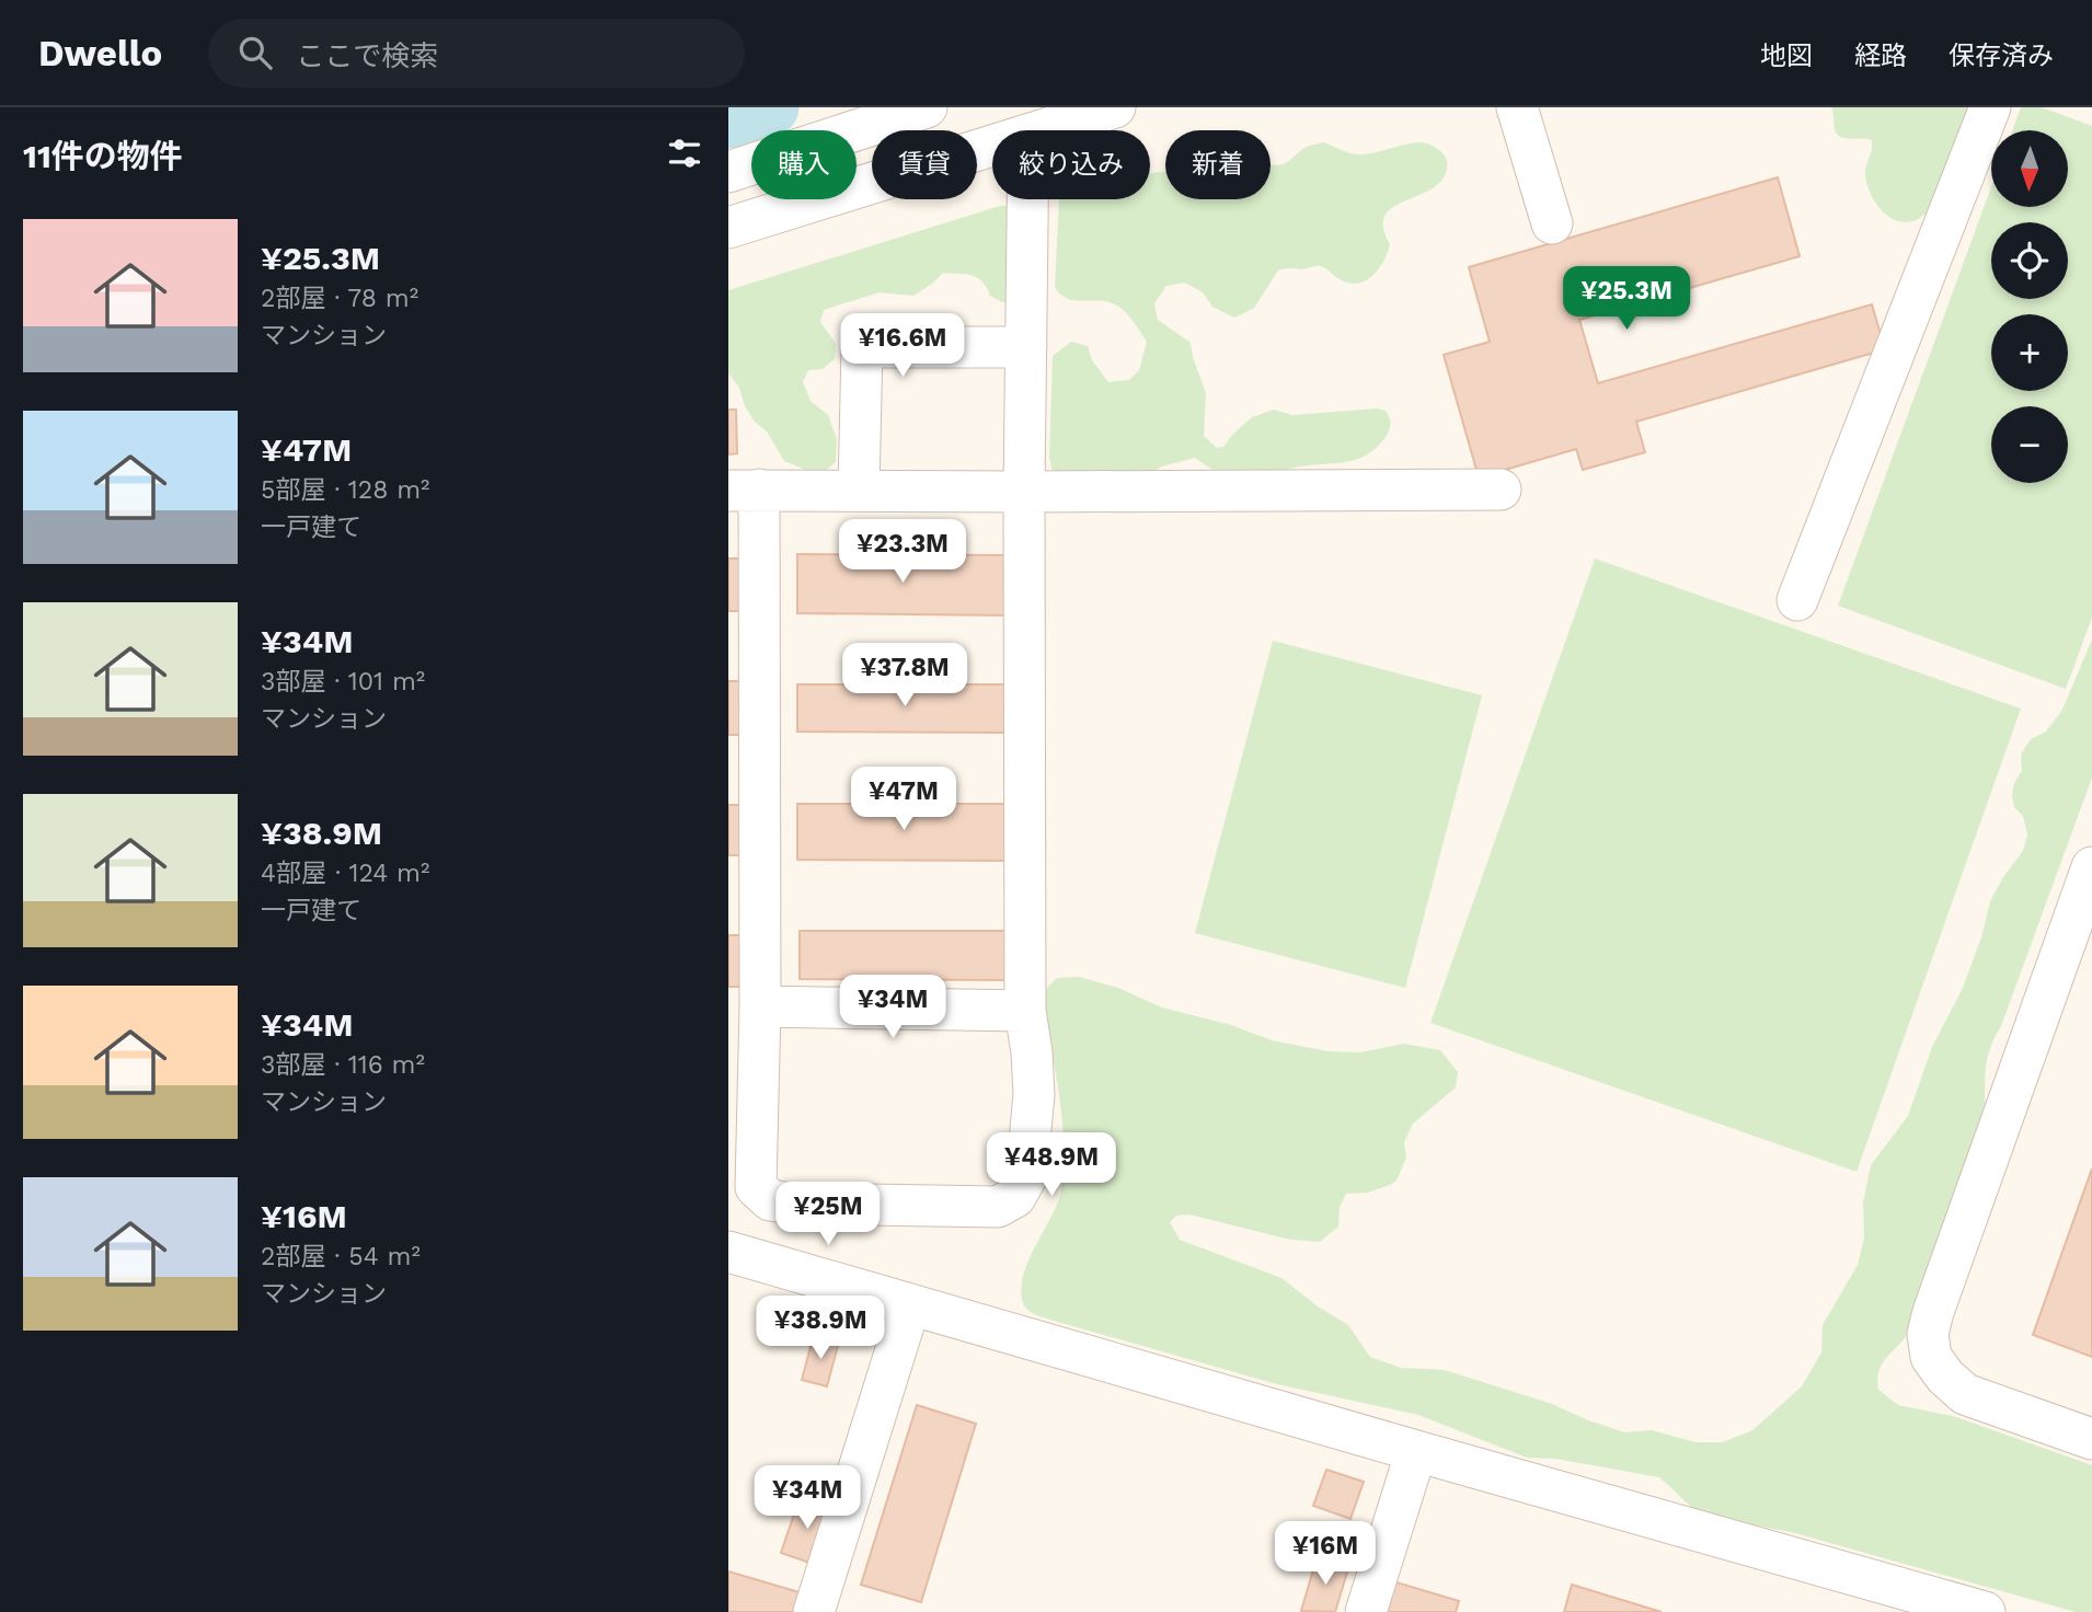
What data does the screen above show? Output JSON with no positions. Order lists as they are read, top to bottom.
{
  "north": "bottom",
  "page": {
    "header": "Dwello",
    "search": "ここで検索",
    "nav": ["地図", "経路", "保存済み"],
    "heading": "11件の物件",
    "map_buttons": ["+", "−"],
    "chip": [
      "購入",
      "賃貸",
      "絞り込み",
      "新着"
    ],
    "list": [
      {
        "name": "¥25.3M",
        "note": "2部屋 · 78 m² · マンション"
      },
      {
        "name": "¥47M",
        "note": "5部屋 · 128 m² · 一戸建て"
      },
      {
        "name": "¥34M",
        "note": "3部屋 · 101 m² · マンション"
      },
      {
        "name": "¥38.9M",
        "note": "4部屋 · 124 m² · 一戸建て"
      },
      {
        "name": "¥34M",
        "note": "3部屋 · 116 m² · マンション"
      },
      {
        "name": "¥16M",
        "note": "2部屋 · 54 m² · マンション"
      }
    ],
    "price": [
      "¥25.3M",
      "¥16.6M",
      "¥23.3M",
      "¥37.8M",
      "¥47M",
      "¥34M",
      "¥48.9M",
      "¥25M",
      "¥38.9M",
      "¥34M",
      "¥16M"
    ]
  }
}
